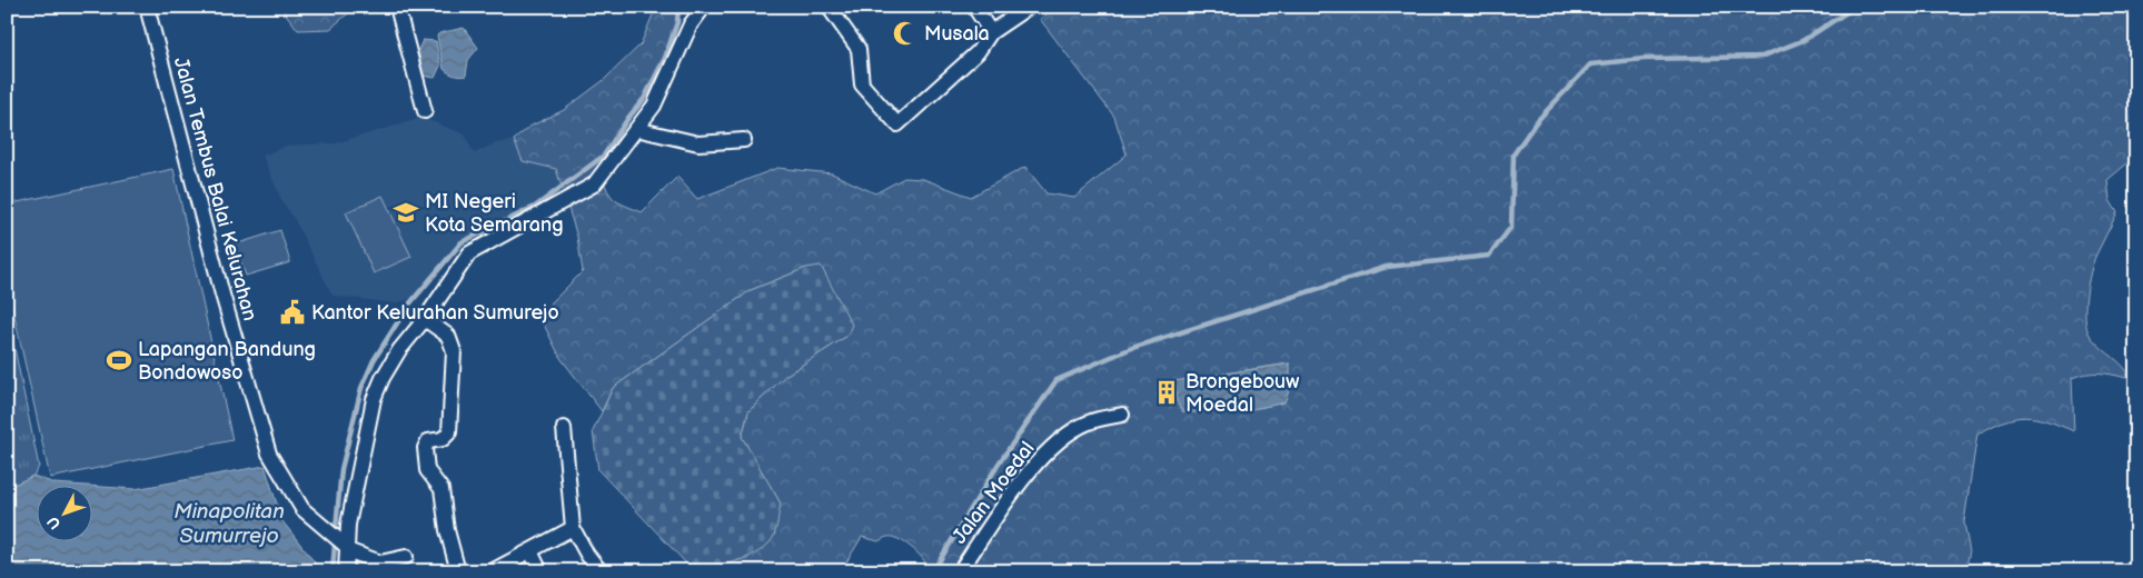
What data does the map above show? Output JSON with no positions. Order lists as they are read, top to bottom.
{
  "streets": {
    "street": ["Jalan Tembus Balai Kelurahan", "Jalan Moedal"]
  },
  "water": ["Minapolitan Sumurrejo"],
  "places": {
    "mosque": ["Musala"],
    "school or university": ["MI Negeri Kota Semarang"],
    "public building": ["Kantor Kelurahan Sumurejo"],
    "sports": ["Lapangan Bandung Bondowoso"],
    "building": ["Brongebouw Moedal"]
  },
  "north": "bottom left"
}
